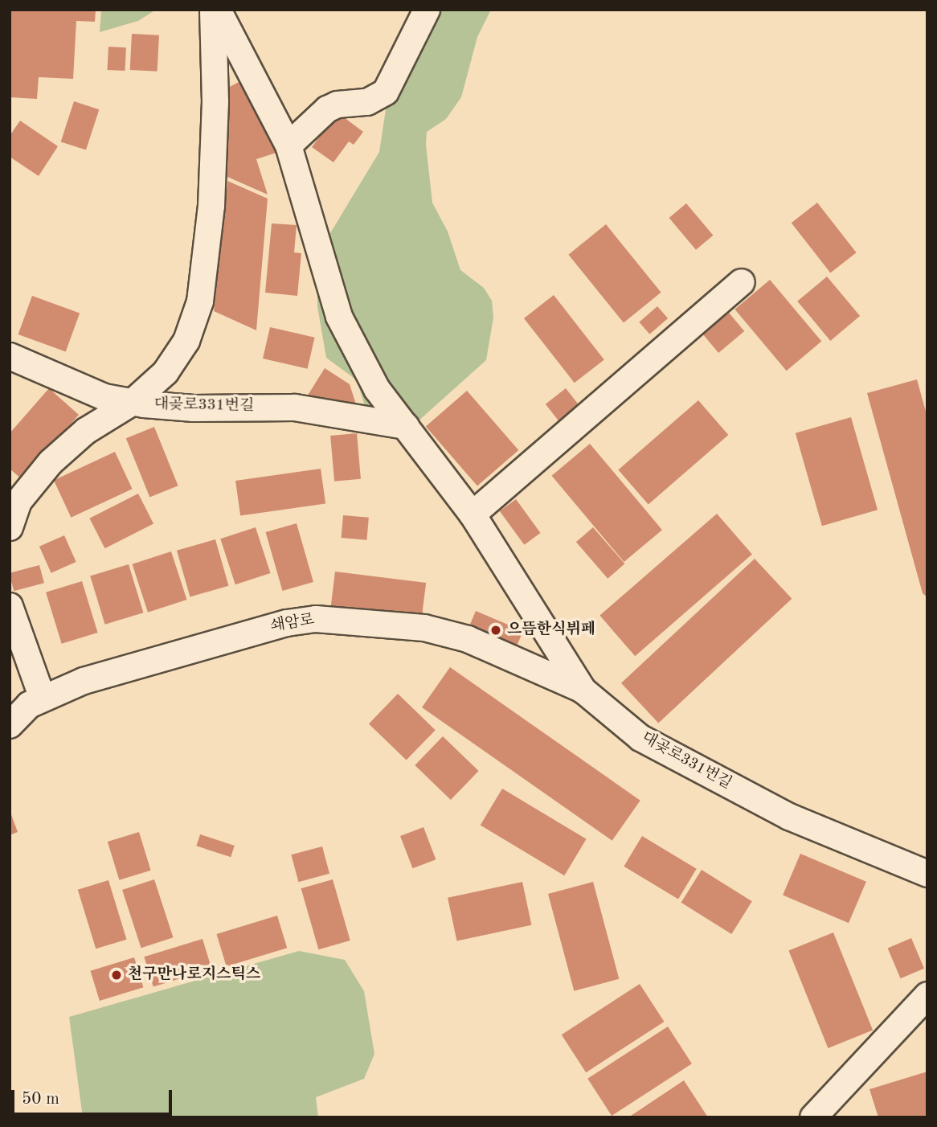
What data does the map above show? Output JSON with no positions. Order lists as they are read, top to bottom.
{
  "streets": {
    "lane": ["대곶로331번길", "쇄암로"]
  },
  "crossings": [
    ["대곶로331번길", "쇄암로"]
  ],
  "places": ["으뜸한식뷔페", "천구만나로지스틱스"],
  "scale_bar": "50 m"
}
